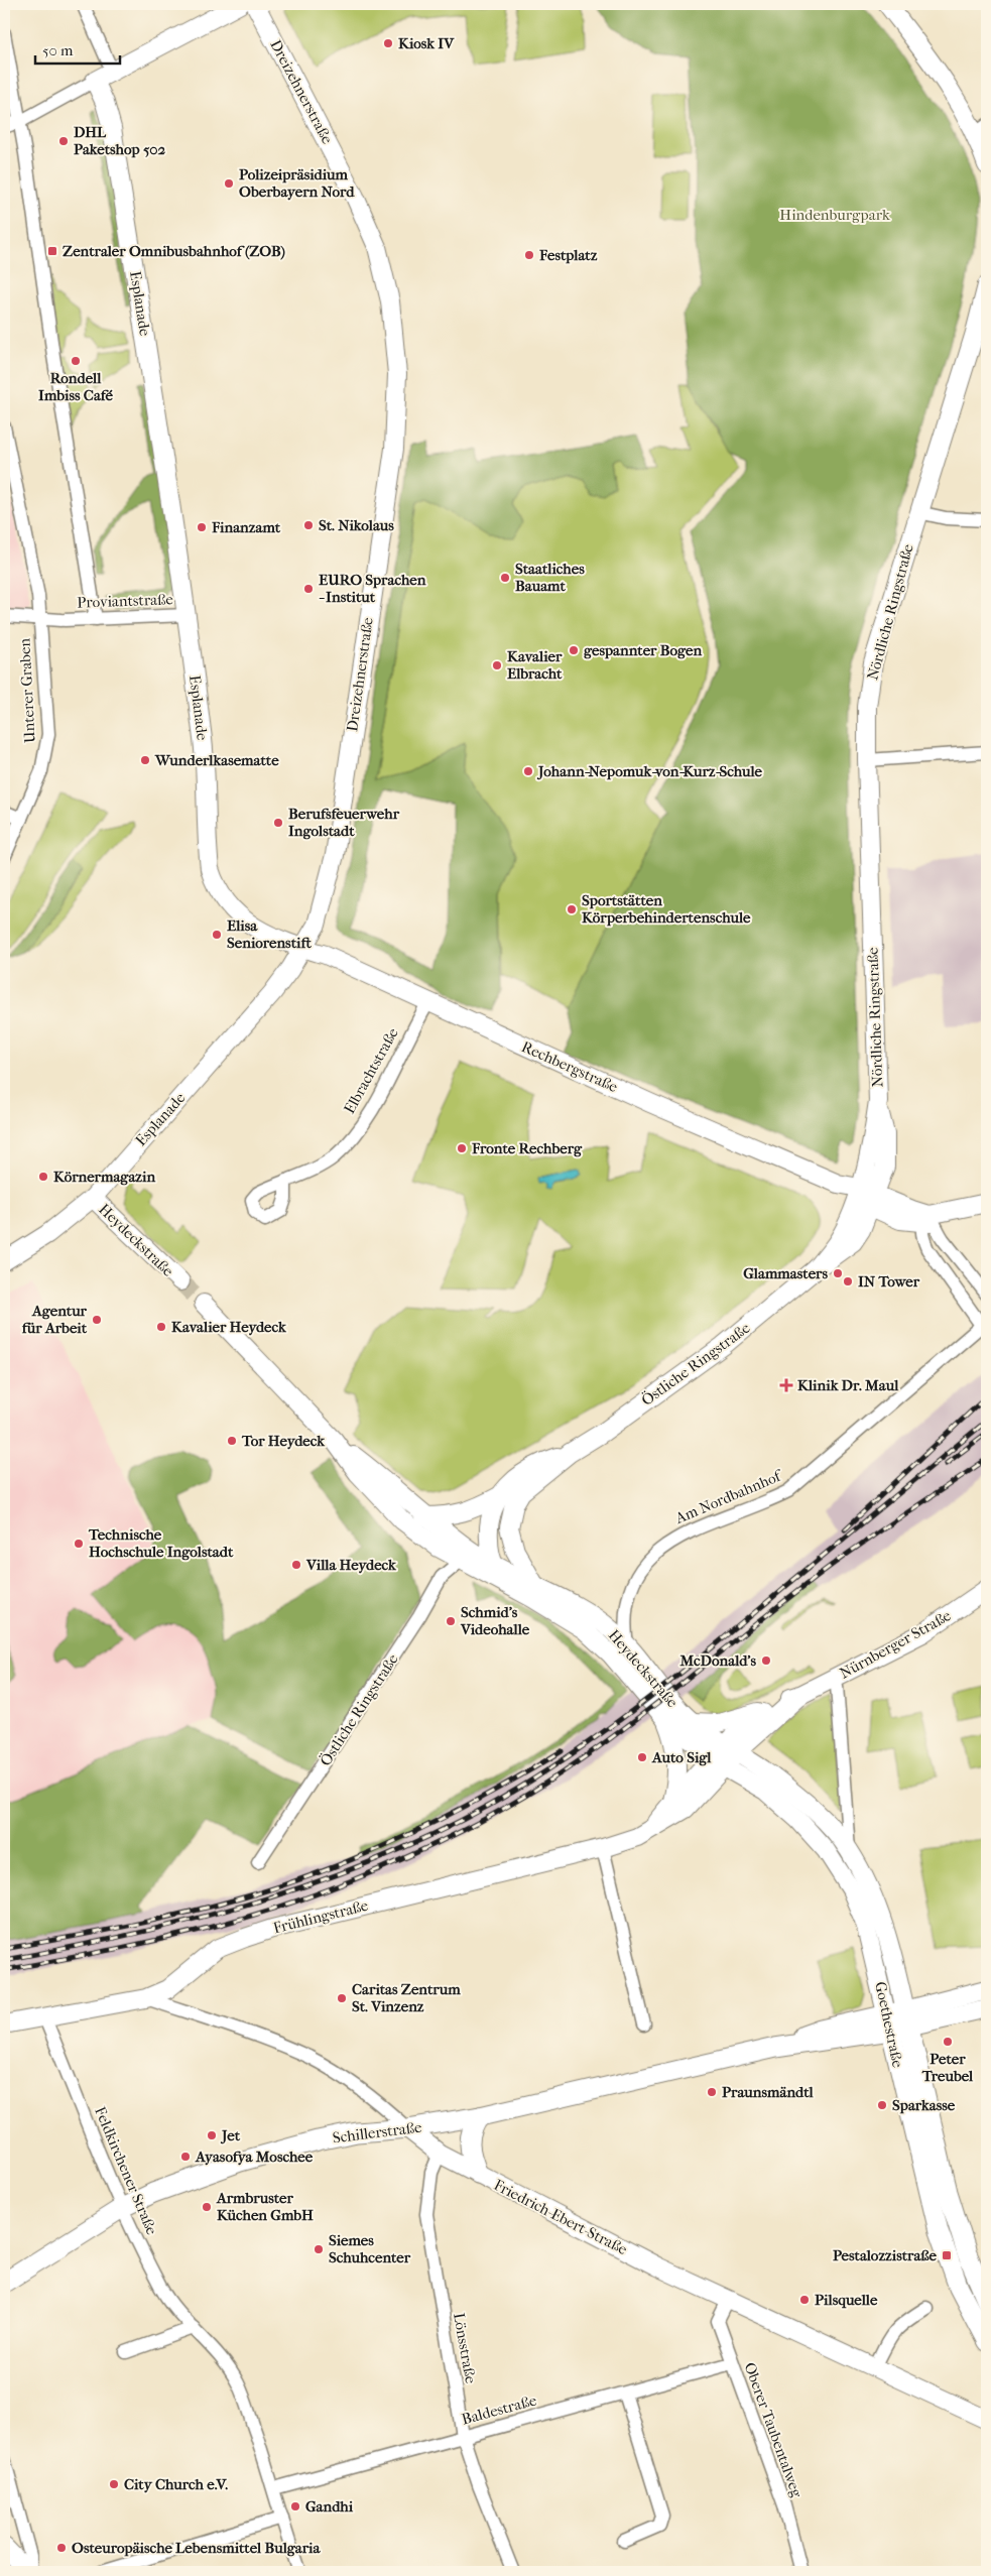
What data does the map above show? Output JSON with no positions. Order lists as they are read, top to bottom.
{
  "streets": {
    "main road": ["Goethestraße", "Schillerstraße"],
    "street": [
      "Dreizehnerstraße",
      "Esplanade",
      "Proviantstraße",
      "Nördliche Ringstraße",
      "Unterer Graben",
      "Rechbergstraße",
      "Elbrachtstraße",
      "Heydeckstraße",
      "Östliche Ringstraße",
      "Am Nordbahnhof",
      "Nürnberger Straße",
      "Frühlingstraße",
      "Feldkirchener Straße",
      "Friedrich-Ebert-Straße",
      "Lönsstraße",
      "Baldestraße",
      "Oberer Taubentalweg"
    ]
  },
  "crossings": [
    ["Dreizehnerstraße", "Esplanade"],
    ["Dreizehnerstraße", "Rechbergstraße"],
    ["Esplanade", "Proviantstraße"],
    ["Esplanade", "Rechbergstraße"],
    ["Esplanade", "Heydeckstraße"],
    ["Proviantstraße", "Unterer Graben"],
    ["Nördliche Ringstraße", "Rechbergstraße"],
    ["Nördliche Ringstraße", "Östliche Ringstraße"],
    ["Rechbergstraße", "Elbrachtstraße"],
    ["Rechbergstraße", "Östliche Ringstraße"],
    ["Rechbergstraße", "Am Nordbahnhof"],
    ["Heydeckstraße", "Östliche Ringstraße"],
    ["Heydeckstraße", "Am Nordbahnhof"],
    ["Heydeckstraße", "Nürnberger Straße"],
    ["Heydeckstraße", "Frühlingstraße"],
    ["Heydeckstraße", "Goethestraße"],
    ["Nürnberger Straße", "Frühlingstraße"],
    ["Nürnberger Straße", "Goethestraße"],
    ["Frühlingstraße", "Goethestraße"],
    ["Frühlingstraße", "Feldkirchener Straße"],
    ["Frühlingstraße", "Friedrich-Ebert-Straße"],
    ["Goethestraße", "Schillerstraße"],
    ["Schillerstraße", "Feldkirchener Straße"],
    ["Schillerstraße", "Friedrich-Ebert-Straße"],
    ["Feldkirchener Straße", "Baldestraße"],
    ["Friedrich-Ebert-Straße", "Lönsstraße"],
    ["Friedrich-Ebert-Straße", "Oberer Taubentalweg"],
    ["Lönsstraße", "Baldestraße"],
    ["Baldestraße", "Oberer Taubentalweg"]
  ],
  "parks": ["Hindenburgpark"],
  "places": {
    "other": [
      "Kiosk IV",
      "DHL Paketshop 502",
      "Polizeipräsidium Oberbayern Nord",
      "Festplatz",
      "Rondell Imbiss Café",
      "St. Nikolaus",
      "Finanzamt",
      "Staatliches Bauamt",
      "EURO Sprachen - Institut",
      "gespannter Bogen",
      "Kavalier Elbracht",
      "Wunderlkasematte",
      "Johann-Nepomuk-von-Kurz-Schule",
      "Berufsfeuerwehr Ingolstadt",
      "Sportstätten Körperbehindertenschule",
      "Elisa Seniorenstift",
      "Fronte Rechberg",
      "Körnermagazin",
      "Glammasters",
      "IN Tower",
      "Agentur für Arbeit",
      "Kavalier Heydeck",
      "Tor Heydeck",
      "Technische Hochschule Ingolstadt",
      "Villa Heydeck",
      "Schmid's Videohalle",
      "McDonald's",
      "Auto Sigl",
      "Caritas Zentrum St. Vinzenz",
      "Peter Treubel",
      "Praunsmändtl",
      "Sparkasse",
      "Jet",
      "Ayasofya Moschee",
      "Armbruster Küchen GmbH",
      "Siemes Schuhcenter",
      "Pilsquelle",
      "City Church e.V.",
      "Gandhi",
      "Osteuropäische Lebensmittel Bulgaria"
    ],
    "transit": ["Zentraler Omnibusbahnhof (ZOB)", "Pestalozzistraße"],
    "health": ["Klinik Dr. Maul"]
  },
  "scale_bar": "50 m"
}
